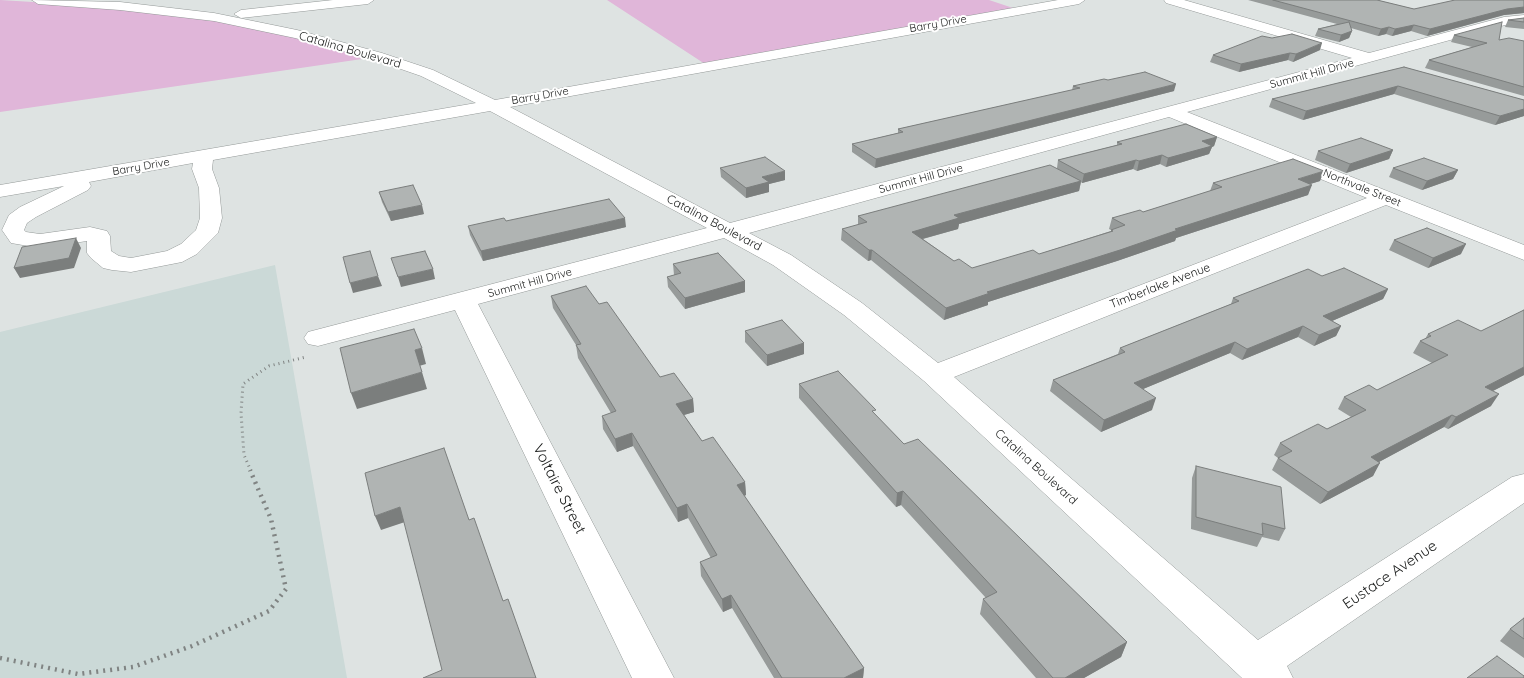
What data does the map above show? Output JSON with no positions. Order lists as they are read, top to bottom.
{
  "streets": {
    "street": [
      "Barry Drive",
      "Catalina Boulevard",
      "Summit Hill Drive",
      "Northvale Street",
      "Timberlake Avenue",
      "Voltaire Street",
      "Eustace Avenue"
    ]
  },
  "crossings": [
    ["Barry Drive", "Catalina Boulevard"],
    ["Catalina Boulevard", "Summit Hill Drive"],
    ["Catalina Boulevard", "Timberlake Avenue"],
    ["Catalina Boulevard", "Eustace Avenue"],
    ["Summit Hill Drive", "Northvale Street"],
    ["Summit Hill Drive", "Voltaire Street"],
    ["Northvale Street", "Timberlake Avenue"]
  ]
}
